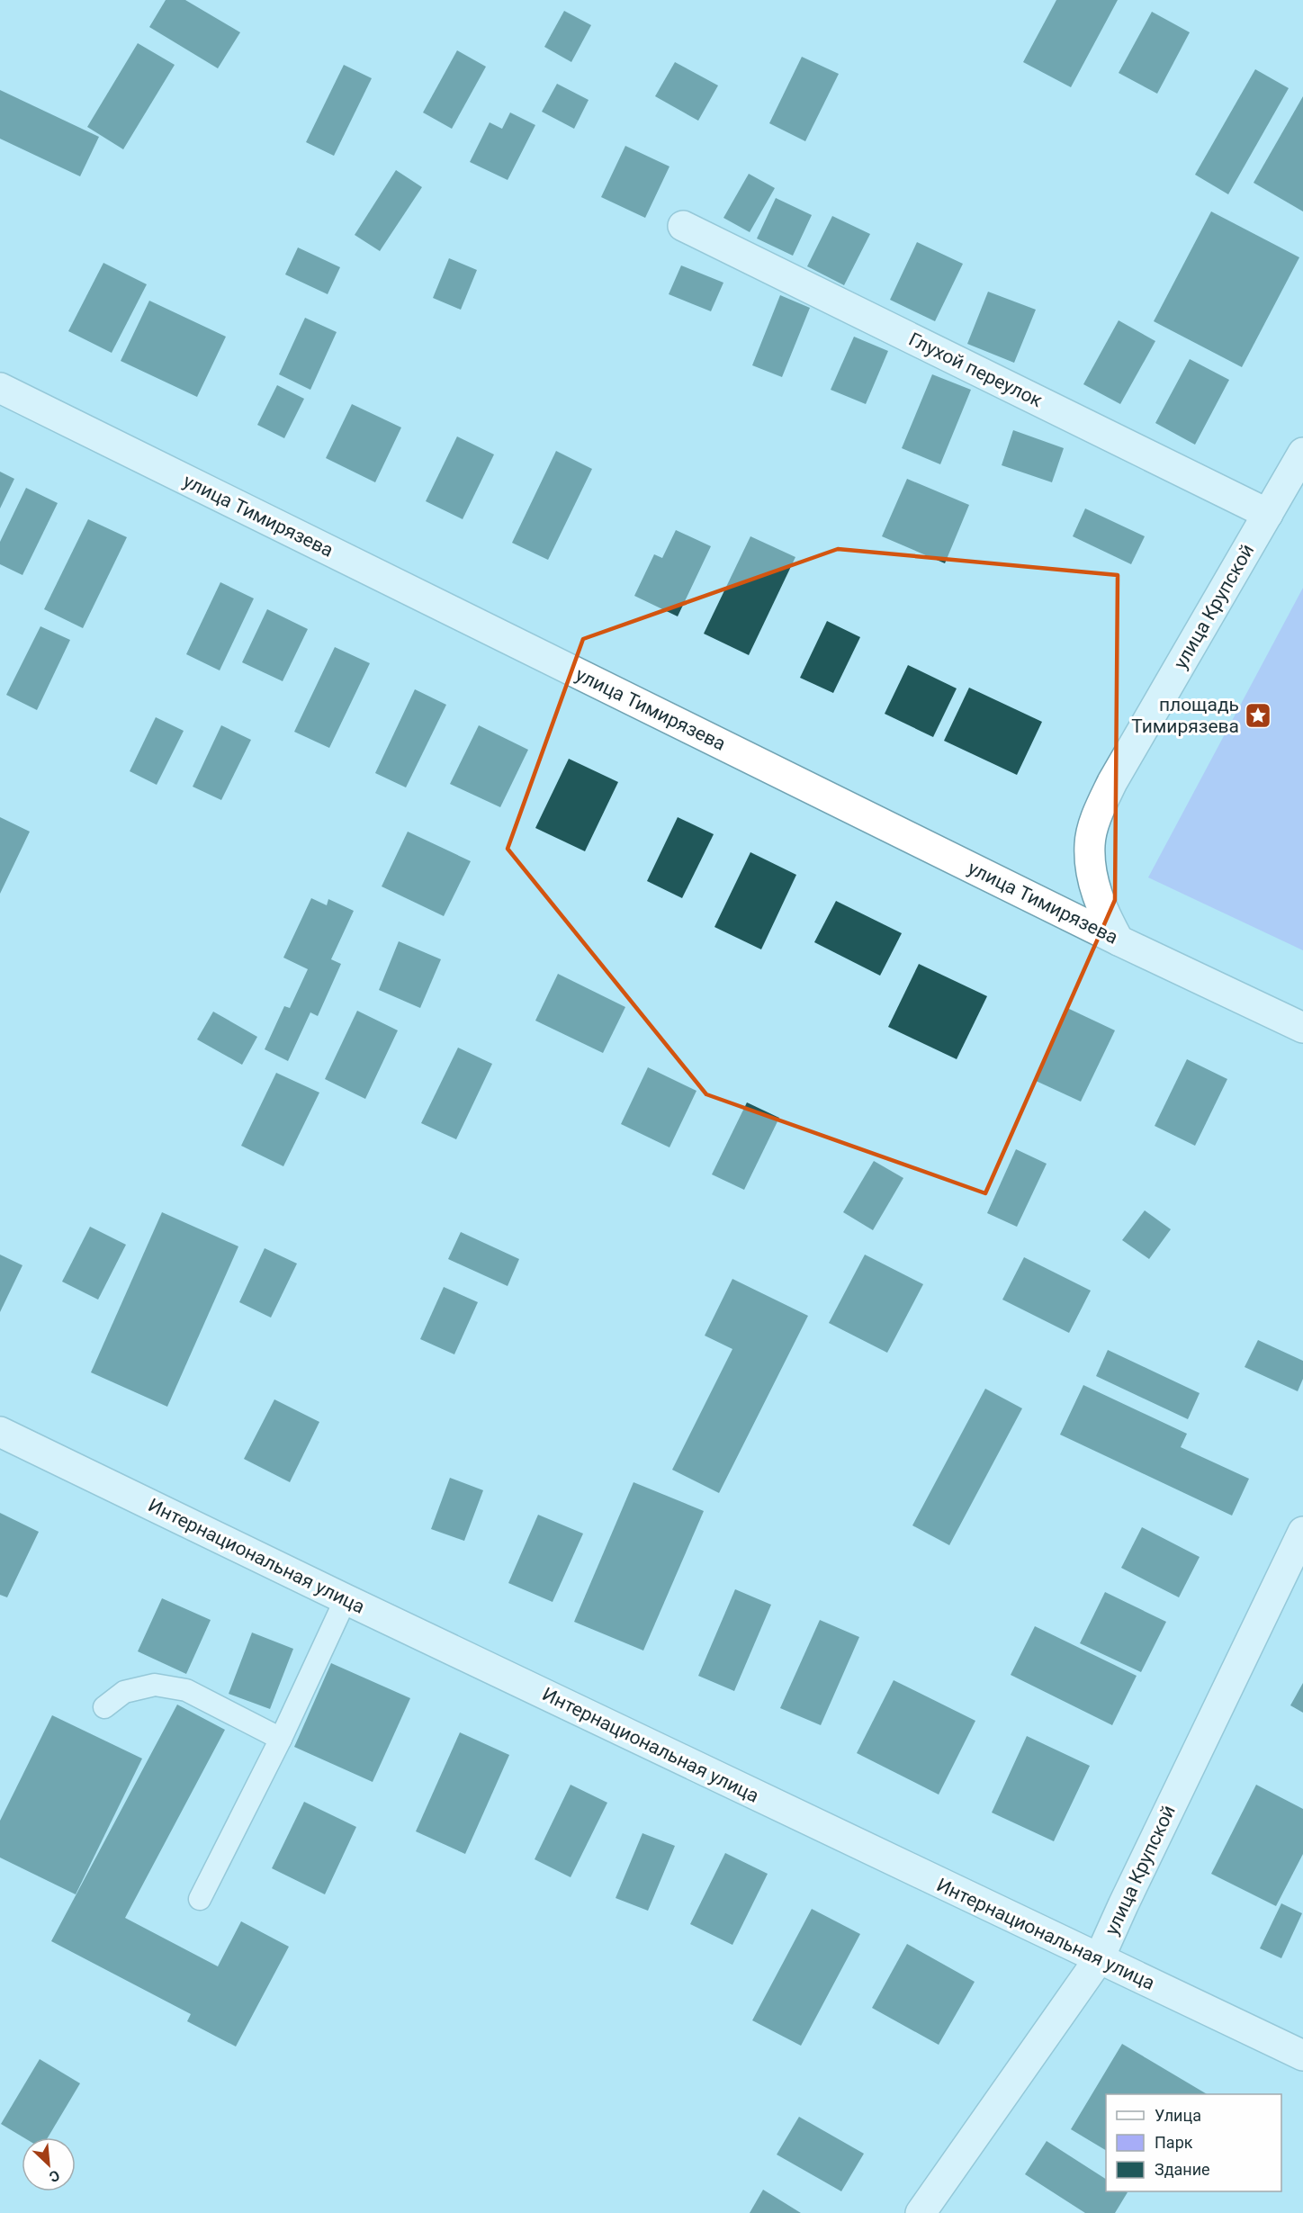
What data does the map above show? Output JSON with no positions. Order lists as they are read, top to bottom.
{
  "streets": {
    "street": [
      "Глухой переулок",
      "улица Тимирязева",
      "улица Крупской",
      "Интернациональная улица"
    ]
  },
  "crossings": [
    ["Глухой переулок", "улица Крупской"],
    ["улица Тимирязева", "улица Крупской"],
    ["улица Крупской", "Интернациональная улица"]
  ],
  "places": {
    "place": ["площадь Тимирязева"]
  },
  "legend": ["Улица", "Парк", "Здание"],
  "north": "bottom right"
}
